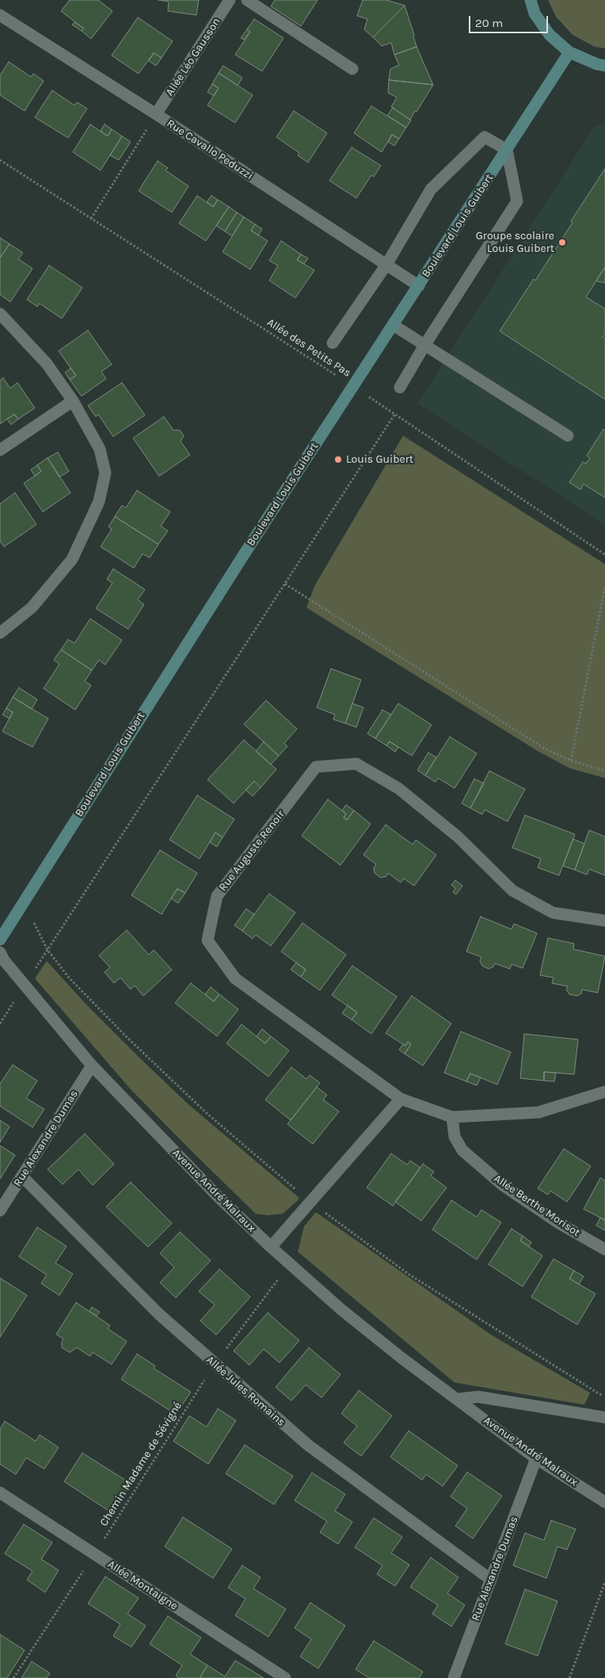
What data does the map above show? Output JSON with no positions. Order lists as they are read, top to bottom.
{
  "streets": {
    "street": [
      "Allée Léo Gausson",
      "Rue Cavallo Peduzzi",
      "Boulevard Louis Guibert",
      "Rue Auguste Renoir",
      "Rue Alexandre Dumas",
      "Avenue André Malraux",
      "Allée Berthe Morisot",
      "Allée Jules Romains",
      "Allée Montaigne"
    ],
    "path": ["Allée des Petits Pas", "Chemin Madame de Sévigné"]
  },
  "crossings": [
    ["Allée Léo Gausson", "Rue Cavallo Peduzzi"],
    ["Rue Cavallo Peduzzi", "Boulevard Louis Guibert"],
    ["Boulevard Louis Guibert", "Allée des Petits Pas"],
    ["Rue Auguste Renoir", "Allée Berthe Morisot"],
    ["Rue Alexandre Dumas", "Avenue André Malraux"],
    ["Rue Alexandre Dumas", "Allée Jules Romains"],
    ["Avenue André Malraux", "Chemin Madame de Sévigné"],
    ["Allée Jules Romains", "Chemin Madame de Sévigné"],
    ["Chemin Madame de Sévigné", "Allée Montaigne"]
  ],
  "places": ["Groupe scolaire Louis Guibert", "Louis Guibert"],
  "scale_bar": "20 m"
}
